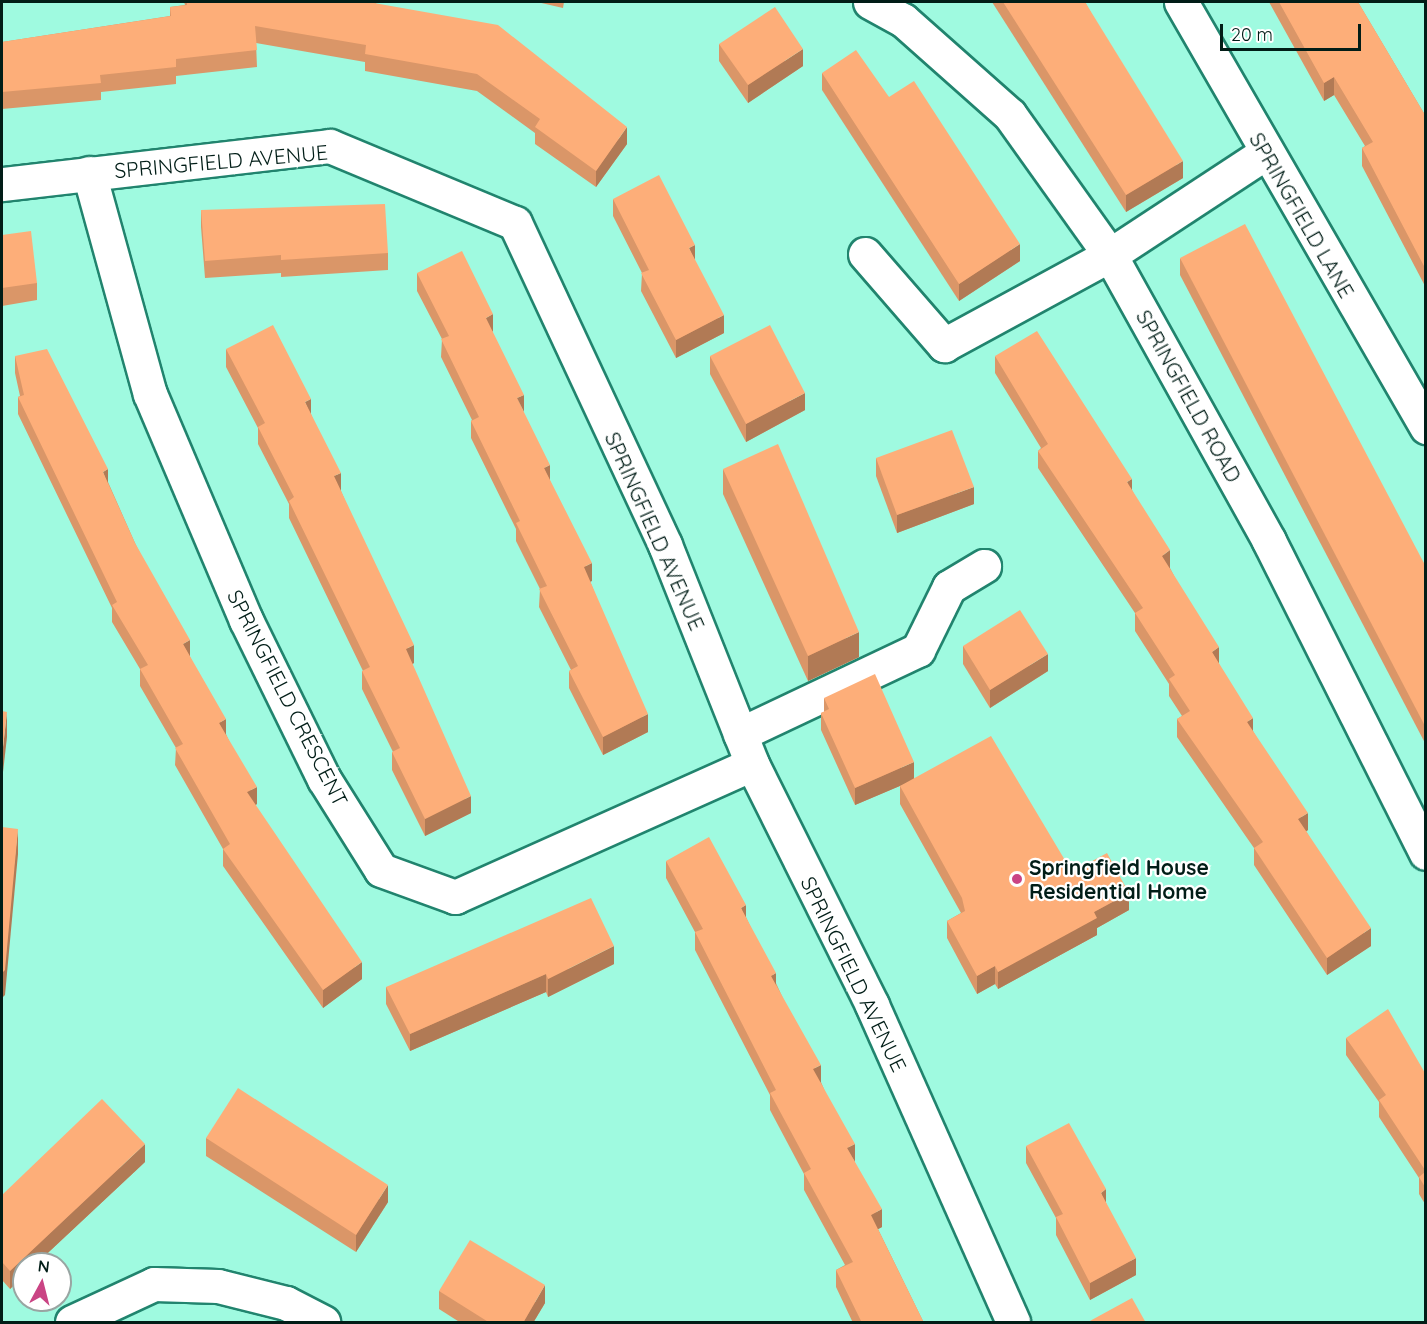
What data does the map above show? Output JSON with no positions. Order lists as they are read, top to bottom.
{
  "streets": {
    "street": [
      "SPRINGFIELD AVENUE",
      "SPRINGFIELD LANE",
      "SPRINGFIELD ROAD",
      "SPRINGFIELD CRESCENT"
    ]
  },
  "crossings": [
    ["SPRINGFIELD AVENUE", "SPRINGFIELD CRESCENT"]
  ],
  "places": ["Springfield House Residential Home"],
  "scale_bar": "20 m",
  "north": "top"
}
